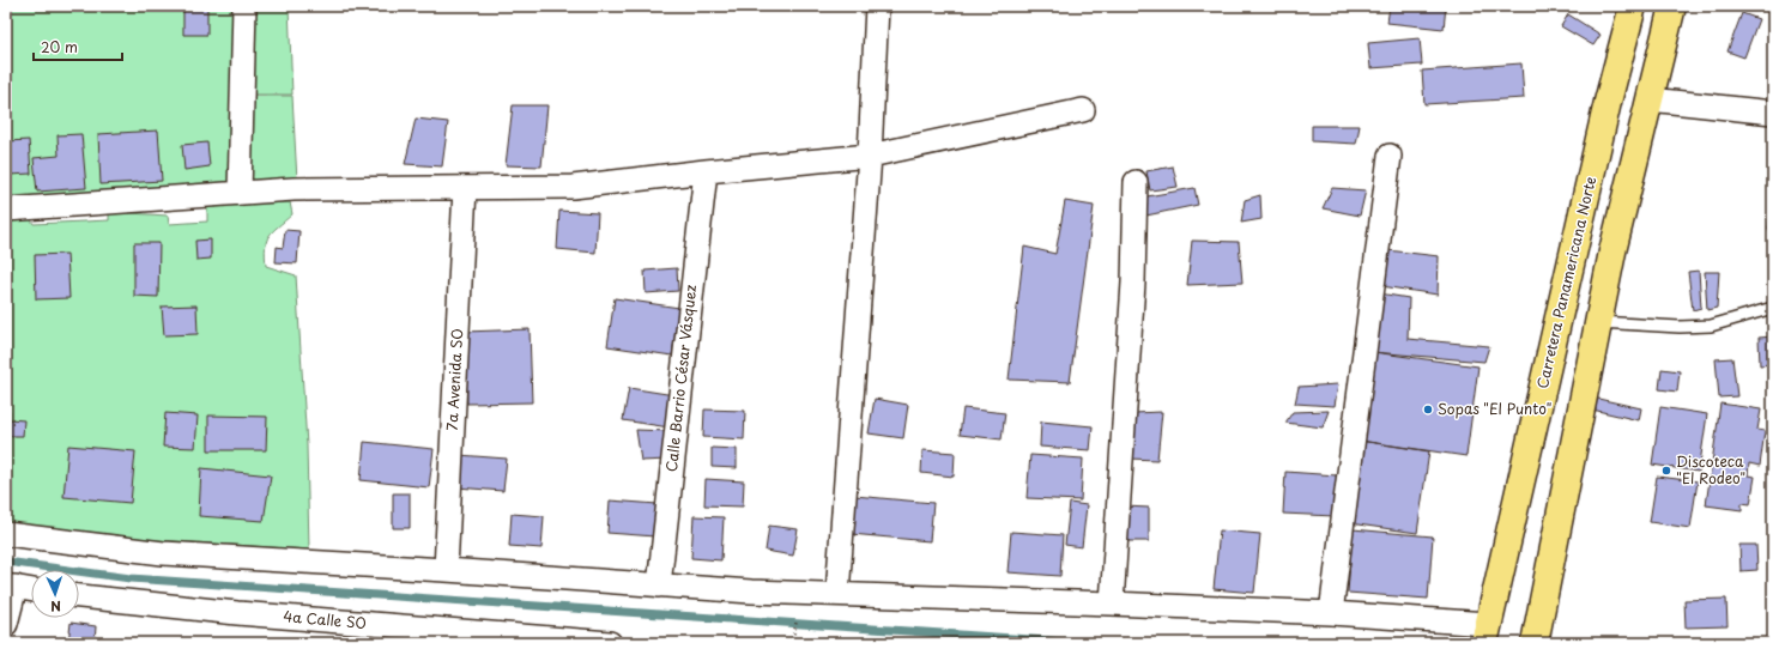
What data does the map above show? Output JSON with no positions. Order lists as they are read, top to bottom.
{
  "streets": {
    "highway": ["Carretera Panamericana Norte"],
    "street": ["Calle Barrio César Vásquez", "7a Avenida SO", "4a Calle SO"]
  },
  "places": ["Sopas \"El Punto\"", "Discoteca \"El Rodeo\""],
  "scale_bar": "20 m",
  "north": "bottom"
}
